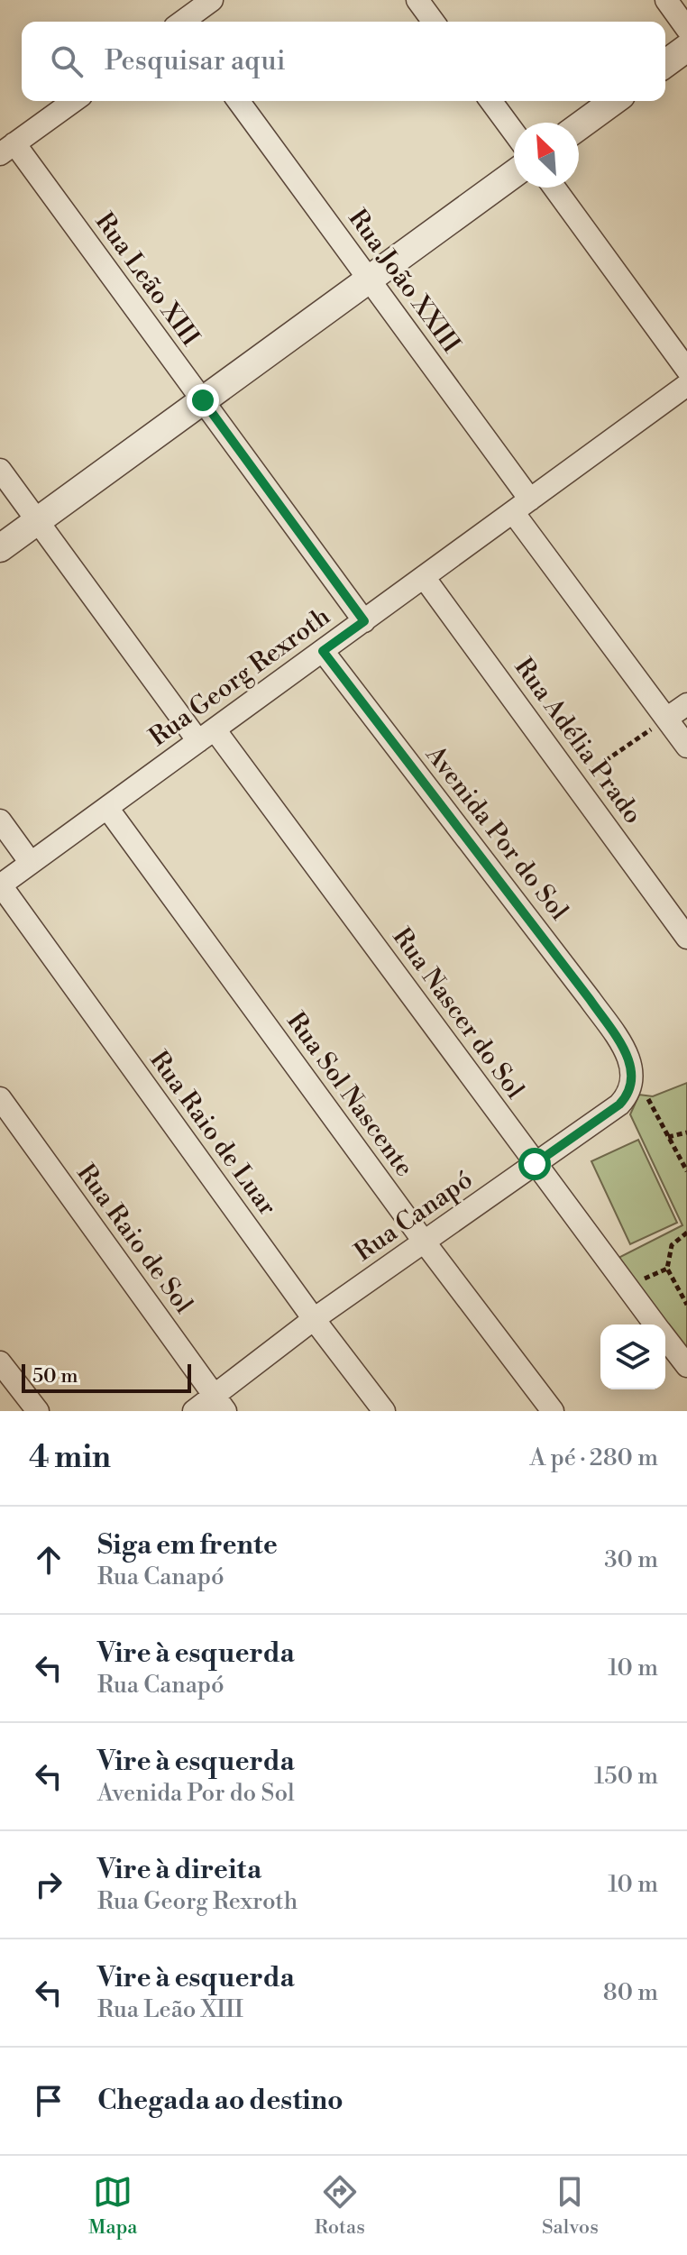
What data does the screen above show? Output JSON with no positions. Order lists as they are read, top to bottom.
{
  "streets": {
    "street": [
      "Rua Leão XIII",
      "Rua João XXIII",
      "Rua Georg Rexroth",
      "Rua Adélia Prado",
      "Avenida Por do Sol",
      "Rua Nascer do Sol",
      "Rua Sol Nascente",
      "Rua Raio de Luar",
      "Rua Canapó",
      "Rua Raio de Sol"
    ]
  },
  "crossings": [
    ["Rua Leão XIII", "Rua Georg Rexroth"],
    ["Rua João XXIII", "Rua Georg Rexroth"],
    ["Rua Georg Rexroth", "Rua Adélia Prado"],
    ["Rua Georg Rexroth", "Avenida Por do Sol"],
    ["Rua Georg Rexroth", "Rua Nascer do Sol"],
    ["Rua Georg Rexroth", "Rua Sol Nascente"],
    ["Rua Georg Rexroth", "Rua Raio de Luar"],
    ["Avenida Por do Sol", "Rua Canapó"],
    ["Rua Nascer do Sol", "Rua Canapó"],
    ["Rua Sol Nascente", "Rua Canapó"],
    ["Rua Raio de Luar", "Rua Canapó"],
    ["Rua Canapó", "Rua Raio de Sol"]
  ],
  "scale_bar": "50 m",
  "north": "top left",
  "page": {
    "search": "Pesquisar aqui",
    "scale": "50 m",
    "heading": ["4 min", "A pé · 280 m"],
    "list": [
      ["Siga em frente", "Rua Canapó", "30 m"],
      ["Vire à esquerda", "Rua Canapó", "10 m"],
      ["Vire à esquerda", "Avenida Por do Sol", "150 m"],
      ["Vire à direita", "Rua Georg Rexroth", "10 m"],
      ["Vire à esquerda", "Rua Leão XIII", "80 m"],
      "Chegada ao destino"
    ],
    "nav": ["Mapa", "Rotas", "Salvos"]
  }
}
